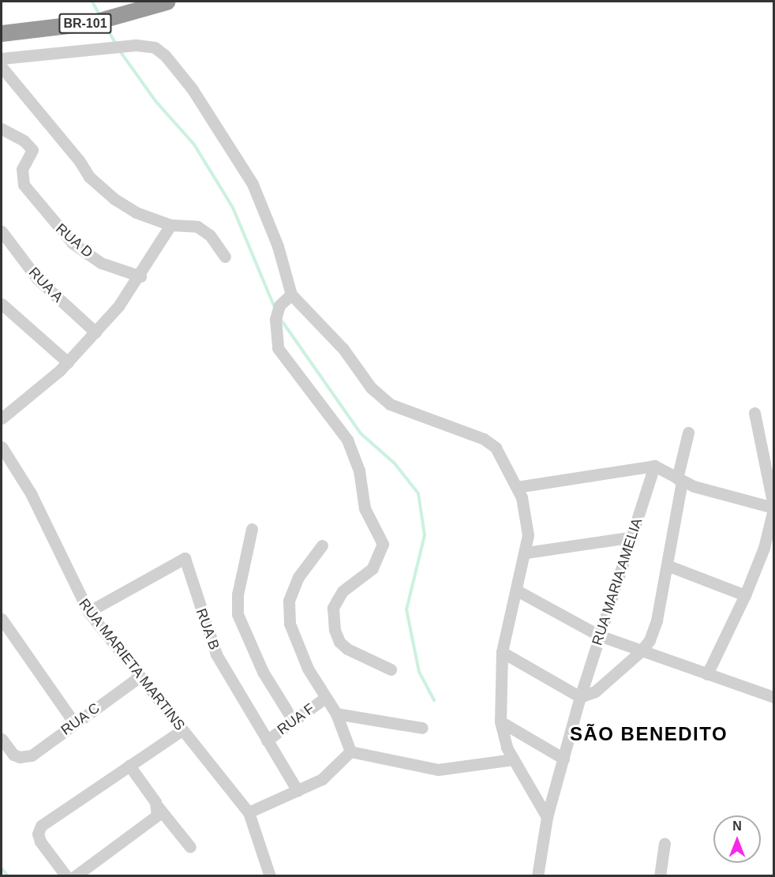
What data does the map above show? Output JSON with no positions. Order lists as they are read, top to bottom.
{
  "streets": {
    "highway": ["BR-101"],
    "street": [
      "RUA D",
      "RUA A",
      "RUA MARIA AMELIA",
      "RUA B",
      "RUA MARIETA MARTINS",
      "RUA C",
      "RUA F"
    ]
  },
  "crossings": [
    ["RUA B", "RUA MARIETA MARTINS"],
    ["RUA B", "RUA F"],
    ["RUA MARIETA MARTINS", "RUA C"]
  ],
  "districts": ["SÃO BENEDITO"],
  "north": "top"
}
